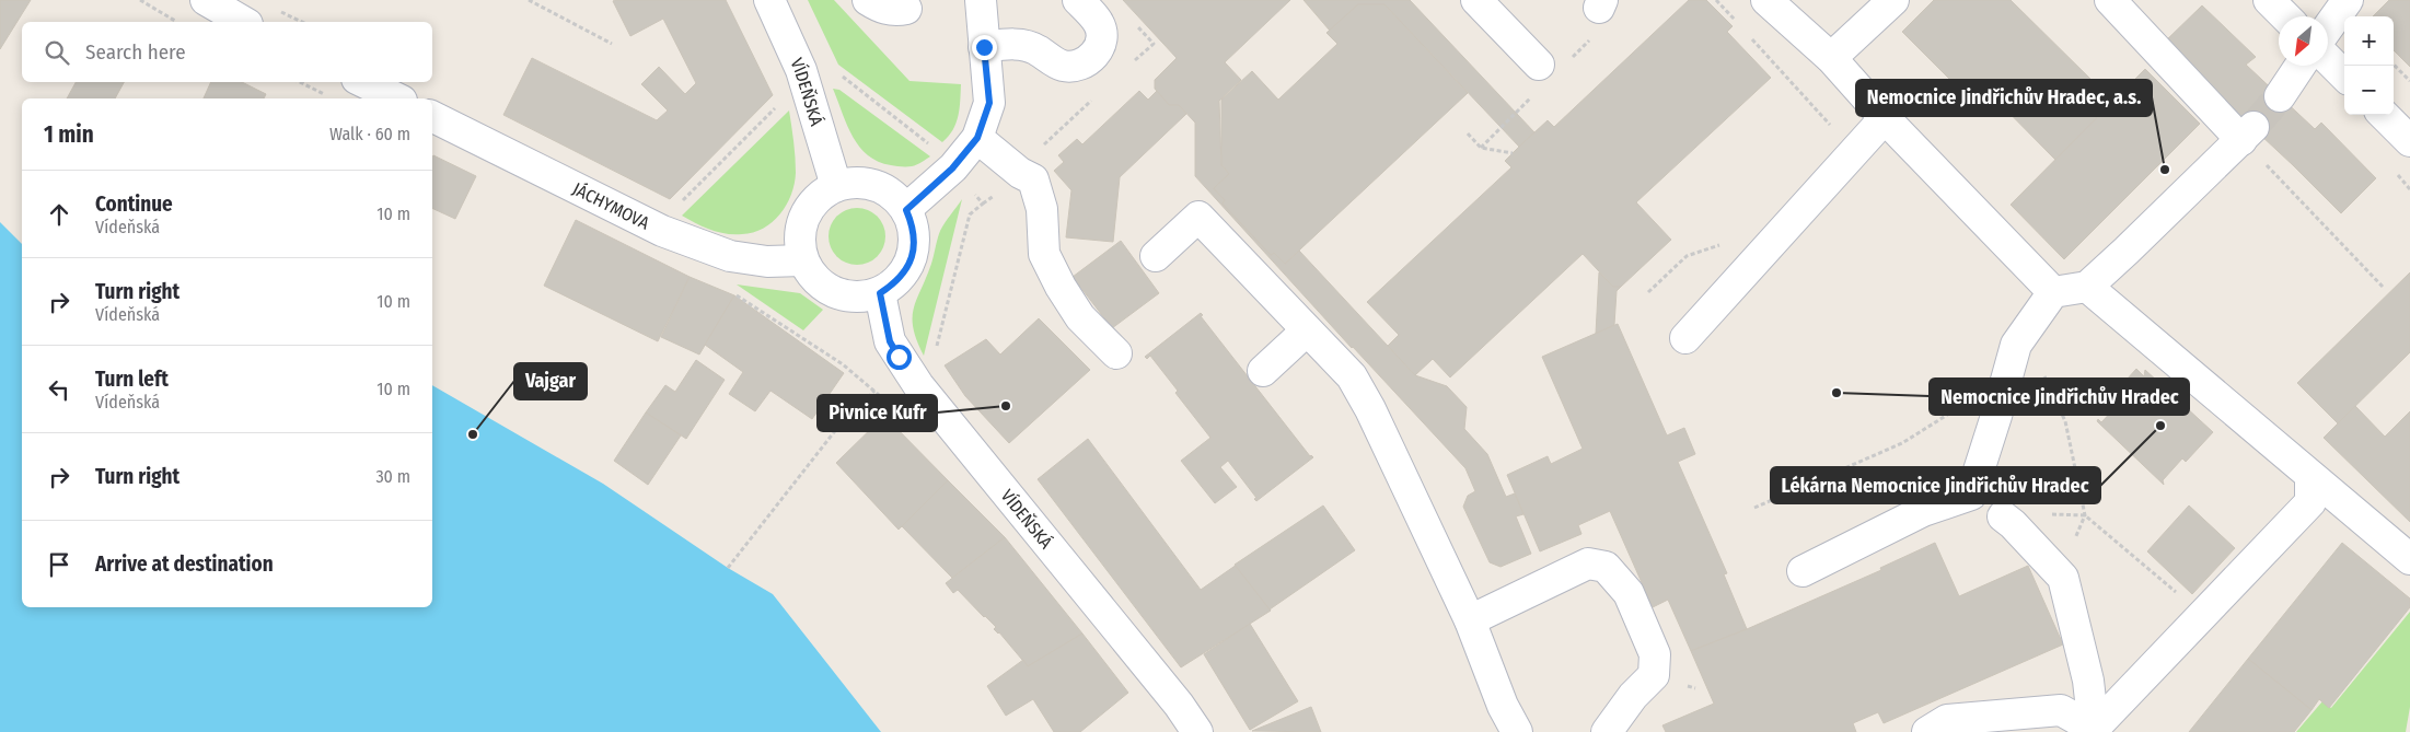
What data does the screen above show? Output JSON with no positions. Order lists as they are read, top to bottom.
{
  "streets": {
    "street": ["VÍDEŇSKÁ", "JÁCHYMOVA"]
  },
  "crossings": [
    ["VÍDEŇSKÁ", "JÁCHYMOVA"]
  ],
  "places": [
    "Nemocnice Jindřichův Hradec, a.s.",
    "Nemocnice Jindřichův Hradec",
    "Pivnice Kufr",
    "Lékárna Nemocnice Jindřichův Hradec",
    "Vajgar"
  ],
  "north": "bottom left",
  "page": {
    "map_buttons": ["+", "−"],
    "search": "Search here",
    "heading": ["1 min", "Walk · 60 m"],
    "list": [
      ["Continue", "Vídeňská", "10 m"],
      ["Turn right", "Vídeňská", "10 m"],
      ["Turn left", "Vídeňská", "10 m"],
      ["Turn right", "30 m"],
      "Arrive at destination"
    ]
  }
}
